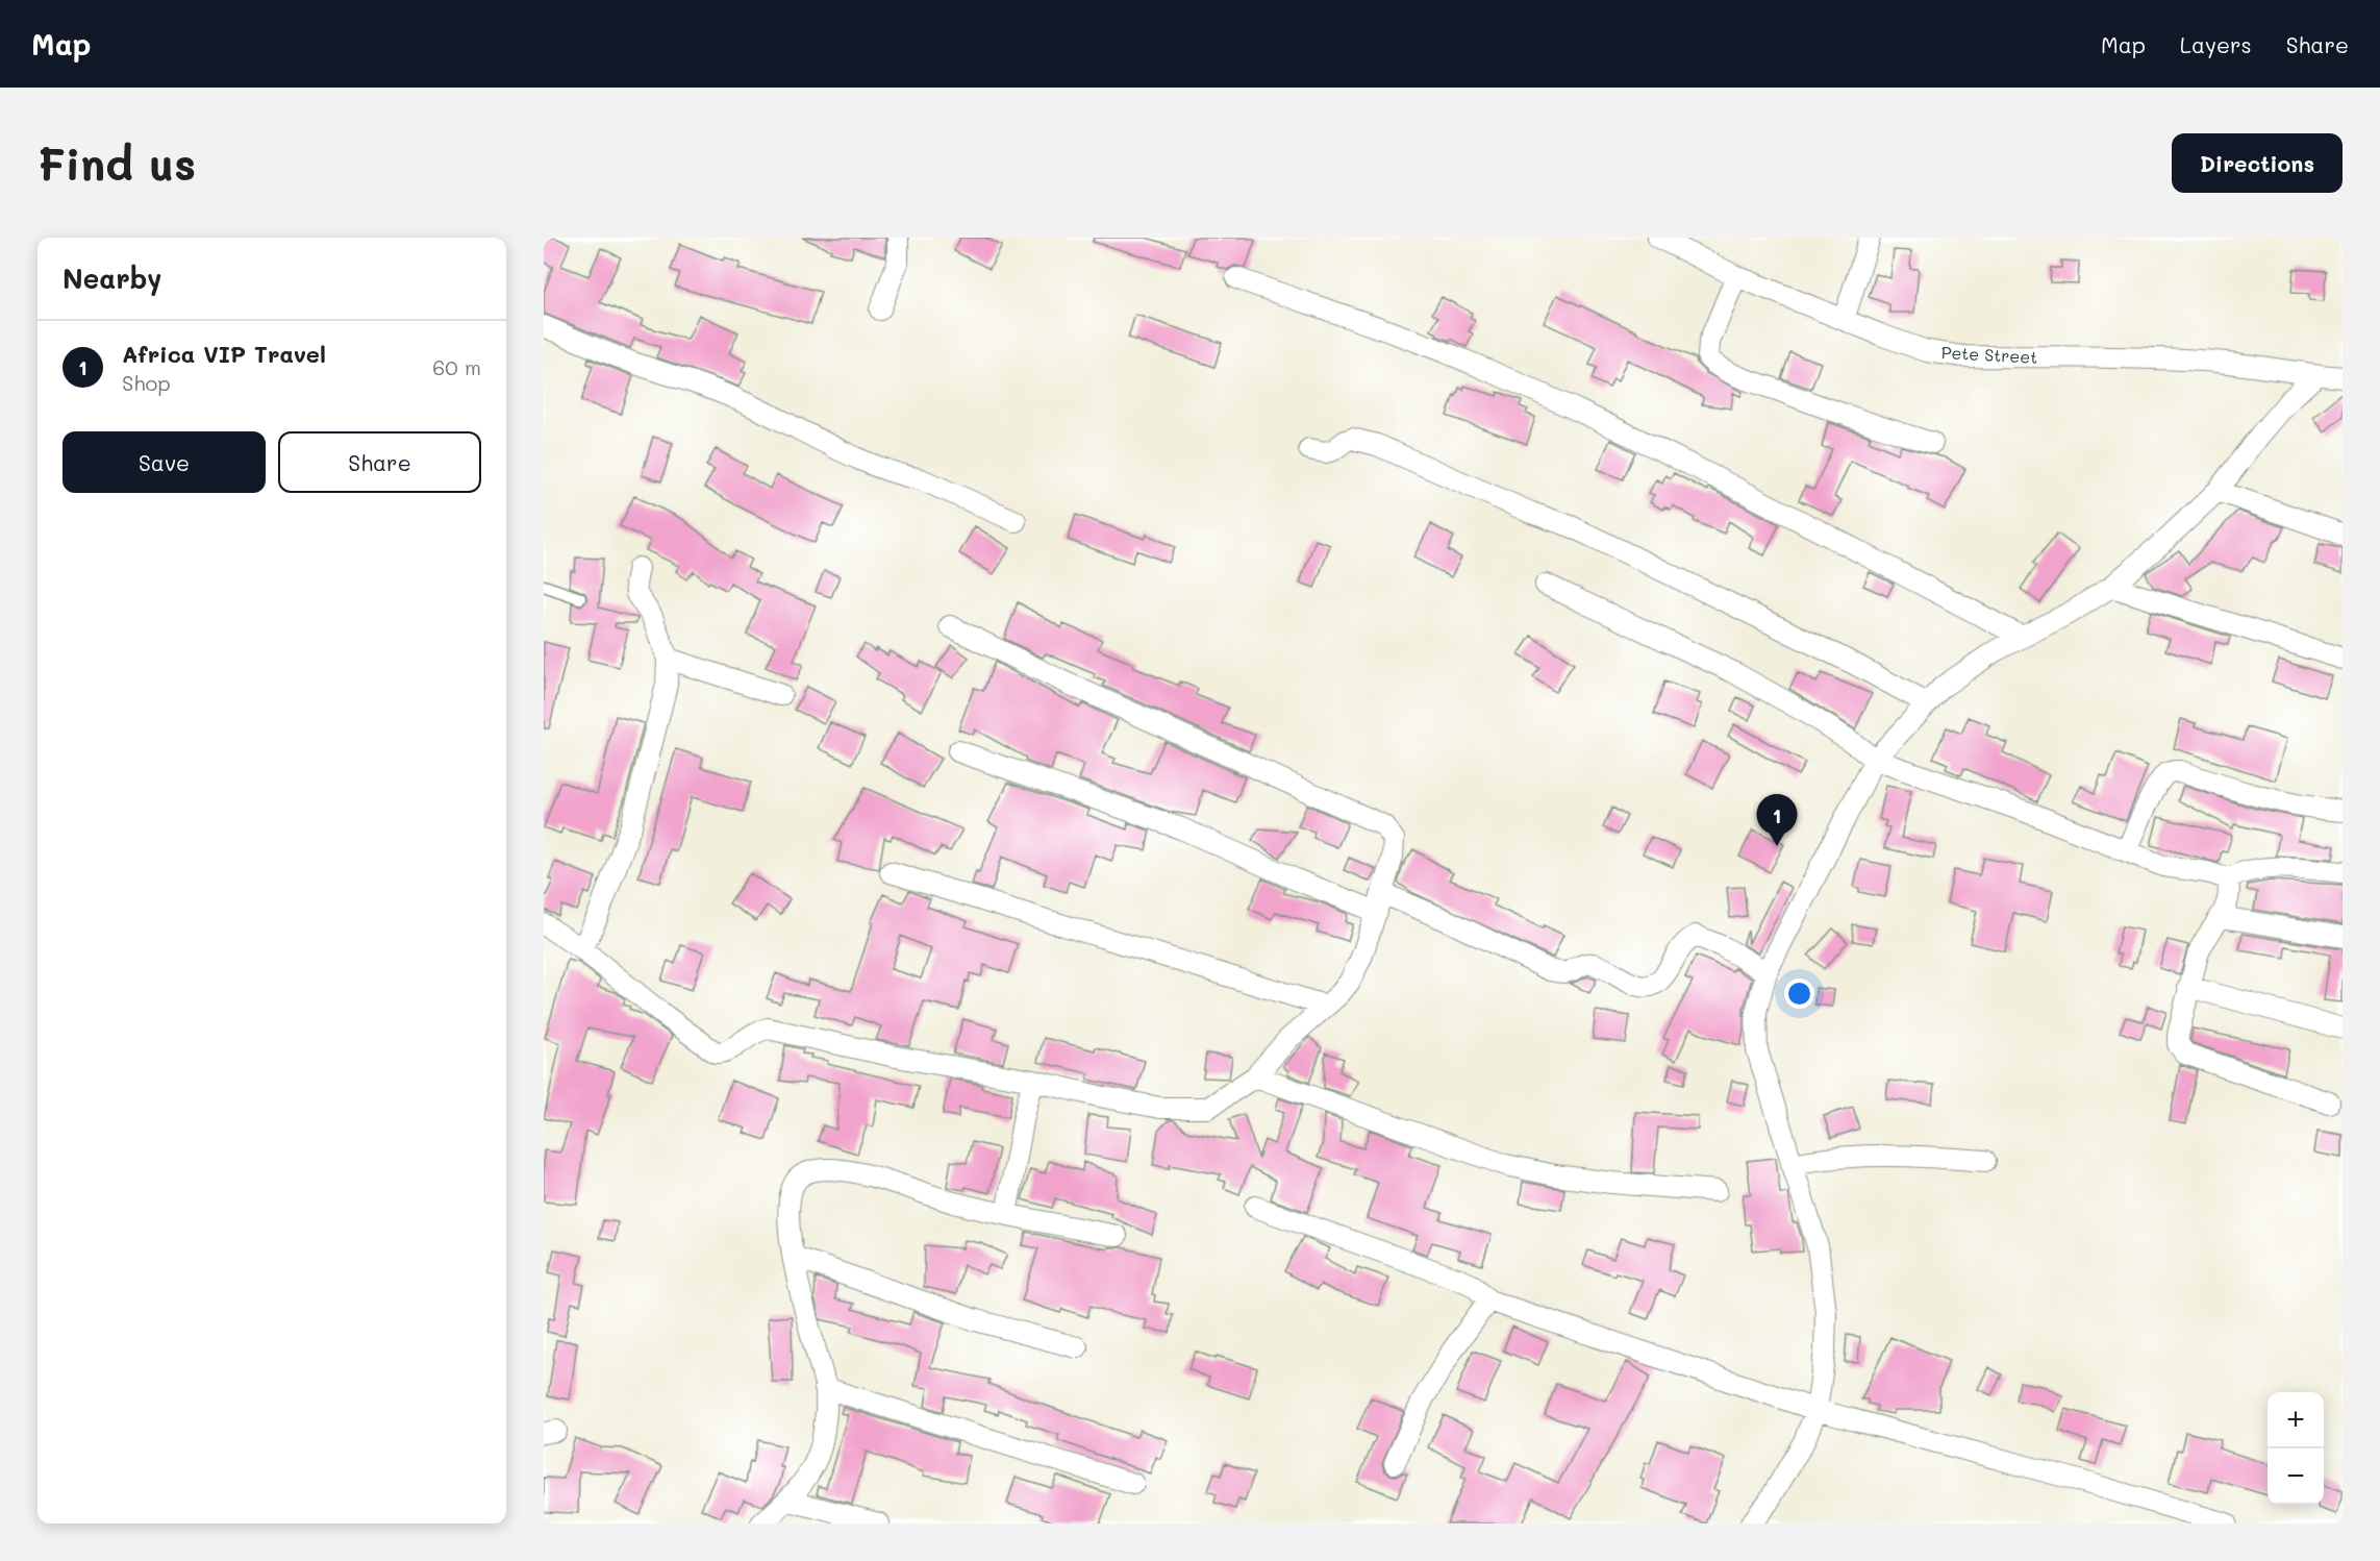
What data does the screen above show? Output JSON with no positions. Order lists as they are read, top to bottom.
{
  "streets": {
    "street": ["Pete Street"]
  },
  "page": {
    "header": "Map",
    "nav": ["Map", "Layers", "Share"],
    "buttons": [
      "Directions",
      ["Save", "Share"]
    ],
    "title": "Find us",
    "heading": "Nearby",
    "list": [
      {
        "mark": "1",
        "name": "Africa VIP Travel",
        "note": "Shop",
        "value": "60 m"
      }
    ],
    "pins": "1",
    "map_buttons": ["+", "−"]
  }
}
